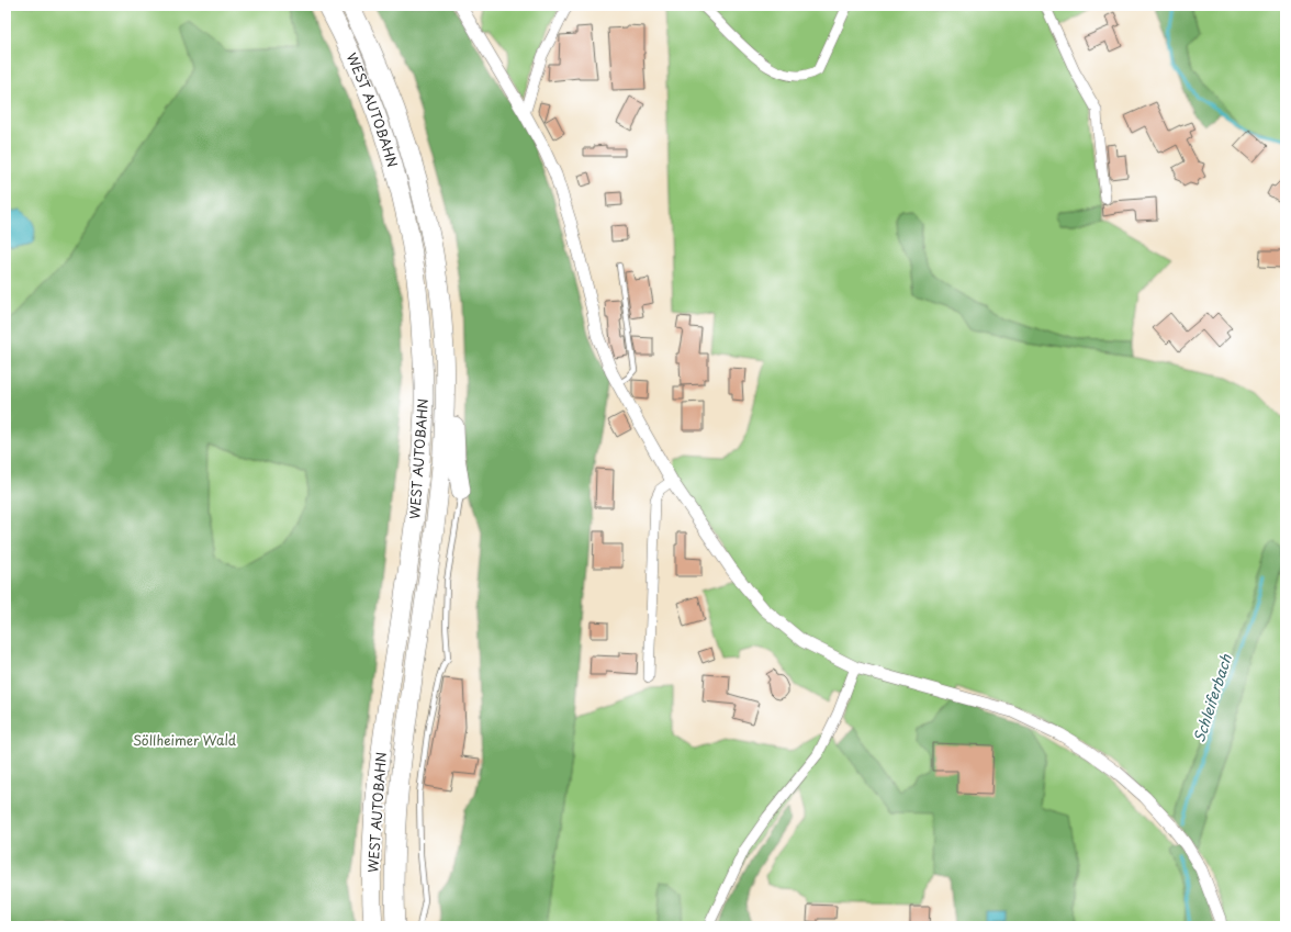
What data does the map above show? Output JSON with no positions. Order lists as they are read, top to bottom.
{
  "streets": {
    "highway": ["WEST AUTOBAHN"]
  },
  "water": ["Schleiferbach"],
  "parks": ["Söllheimer Wald"]
}
